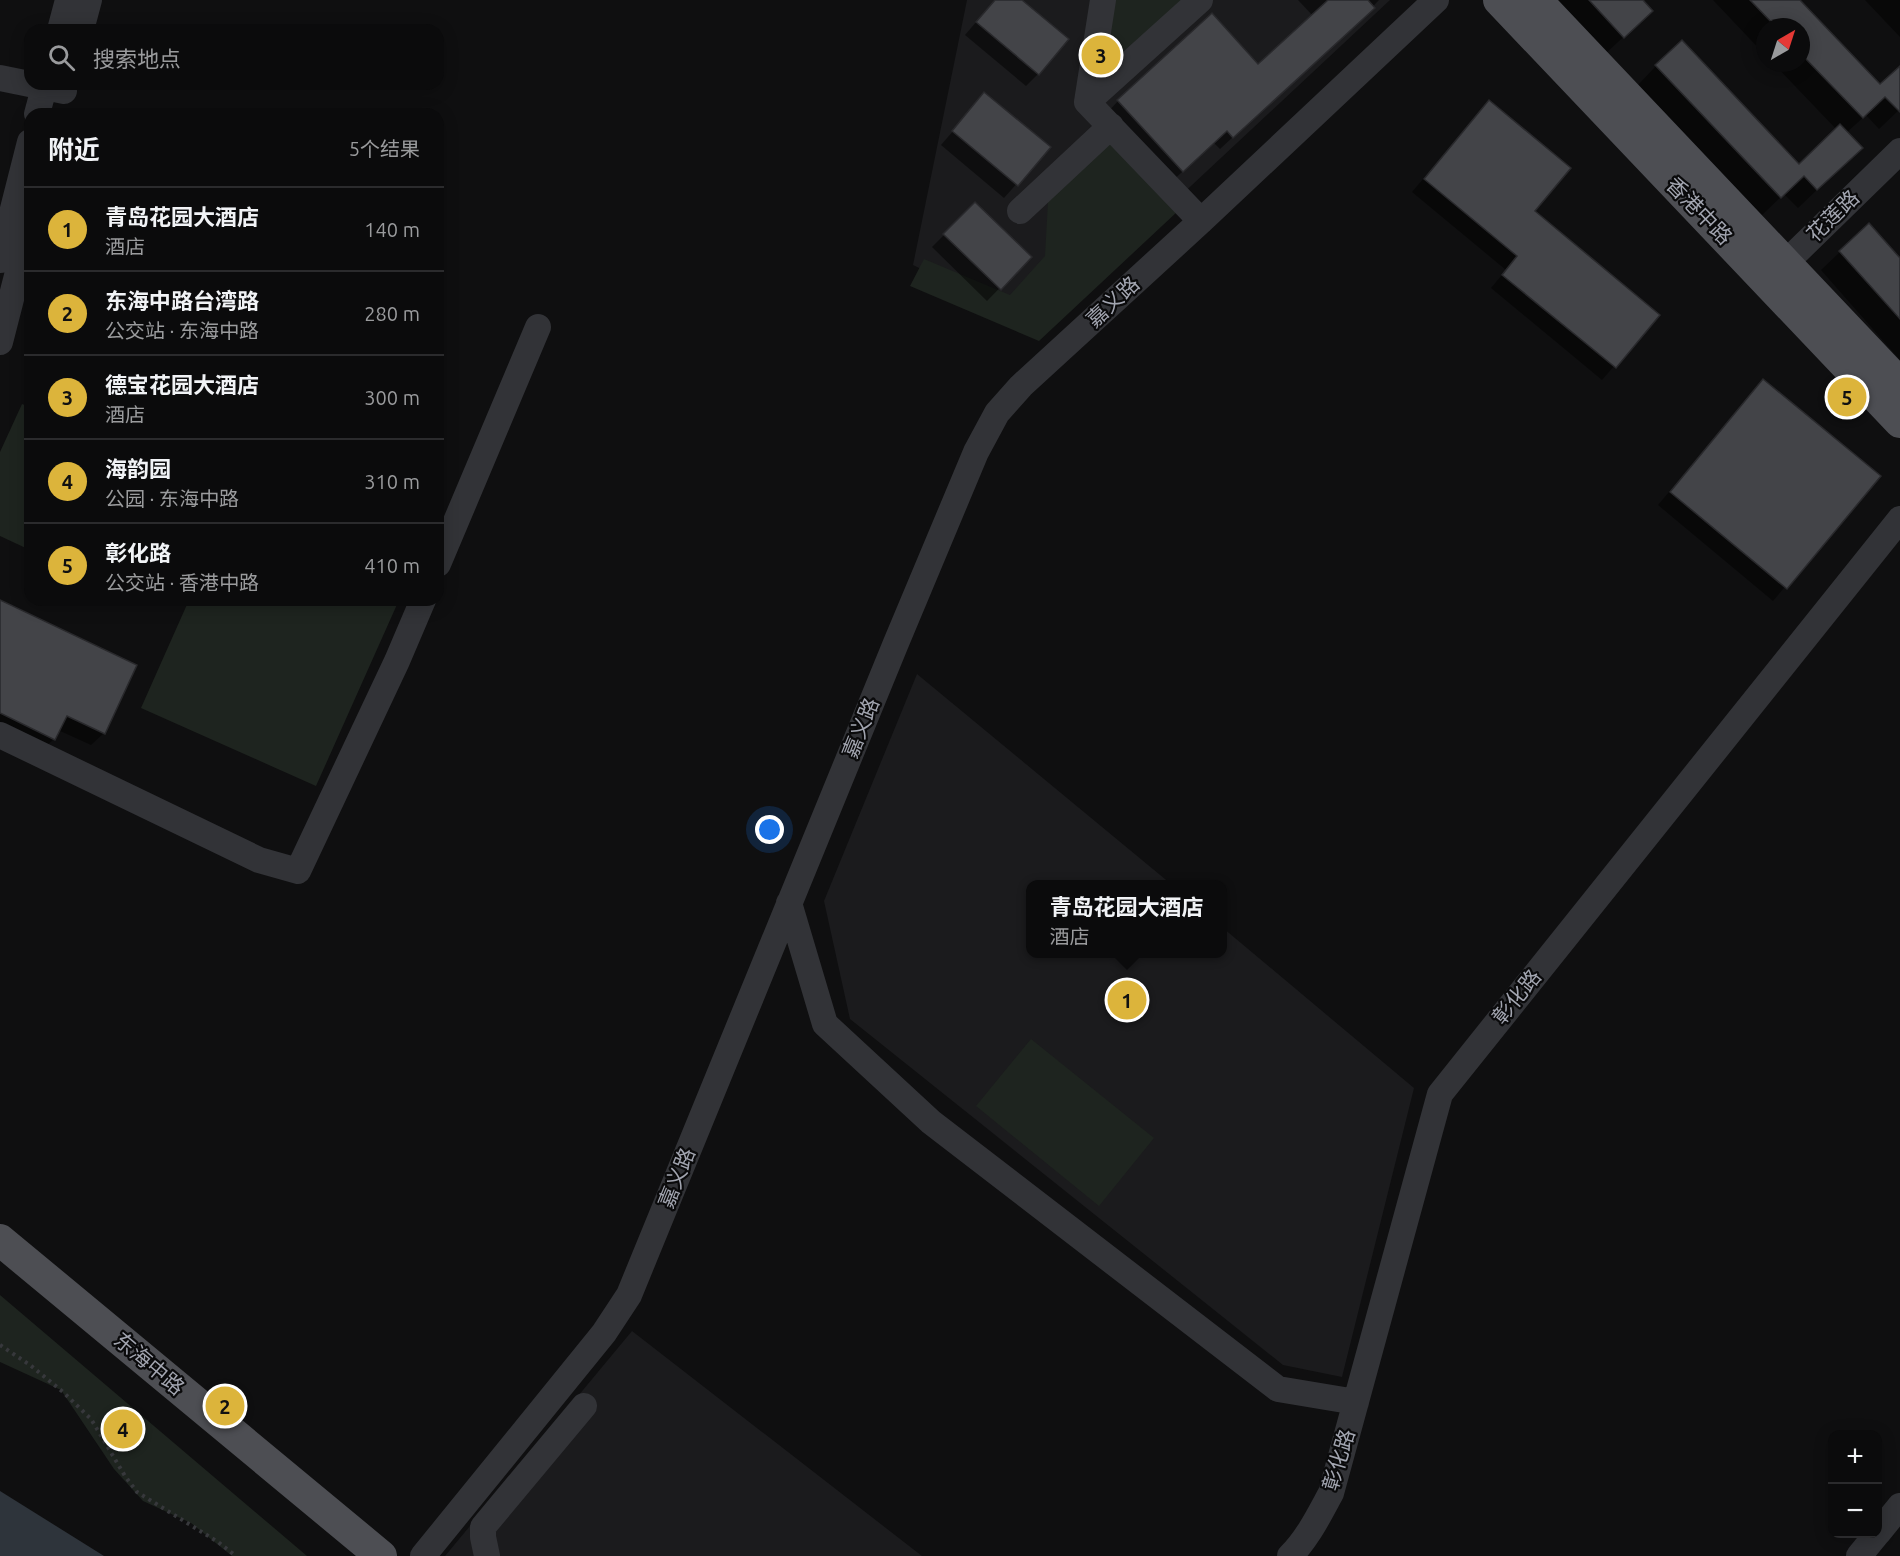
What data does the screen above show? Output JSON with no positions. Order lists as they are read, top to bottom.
{
  "streets": {
    "main road": ["香港中路", "东海中路"],
    "street": ["花莲路", "嘉义路", "彰化路"]
  },
  "crossings": [
    ["香港中路", "花莲路"]
  ],
  "north": "top right",
  "page": {
    "search": "搜索地点",
    "pins": [
      "3",
      "5",
      "1",
      "2",
      "4"
    ],
    "heading": ["附近", "5个结果"],
    "list": [
      {
        "mark": "1",
        "name": "青岛花园大酒店",
        "note": "酒店",
        "value": "140 m"
      },
      {
        "mark": "2",
        "name": "东海中路台湾路",
        "note": "公交站 · 东海中路",
        "value": "280 m"
      },
      {
        "mark": "3",
        "name": "德宝花园大酒店",
        "note": "酒店",
        "value": "300 m"
      },
      {
        "mark": "4",
        "name": "海韵园",
        "note": "公园 · 东海中路",
        "value": "310 m"
      },
      {
        "mark": "5",
        "name": "彰化路",
        "note": "公交站 · 香港中路",
        "value": "410 m"
      }
    ],
    "popup": ["青岛花园大酒店", "酒店"],
    "map_buttons": ["+", "−"]
  }
}
